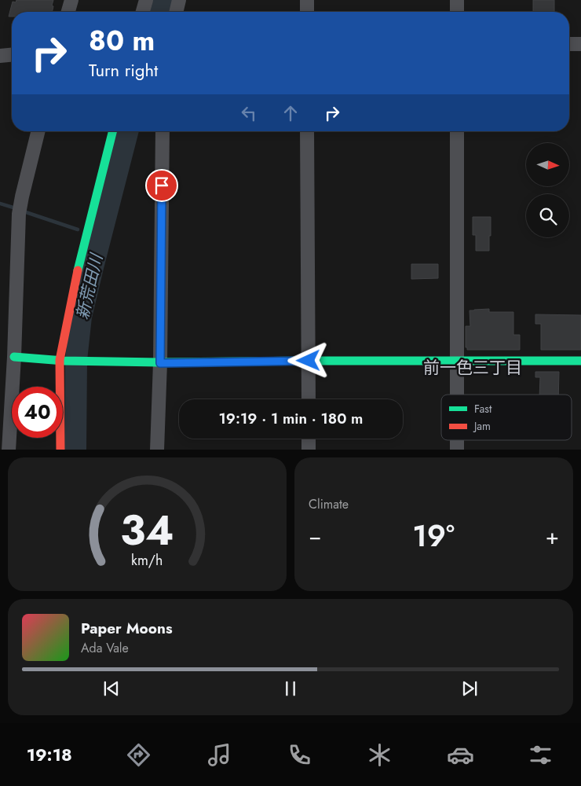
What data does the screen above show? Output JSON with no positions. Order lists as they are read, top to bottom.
{
  "districts": ["前一色三丁目"],
  "water": ["新荒田川"],
  "legend": ["Fast", "Jam"],
  "north": "right",
  "page": {
    "turn": ["80 m", "Turn right"],
    "limit": "40",
    "trip": "19:19 · 1 min · 180 m",
    "tile": "Climate",
    "heat": ["−", "19°", "+"],
    "song": ["Paper Moons", "Ada Vale"],
    "tabs": "19:18",
    "gauge": ["34", "km/h"]
  }
}
